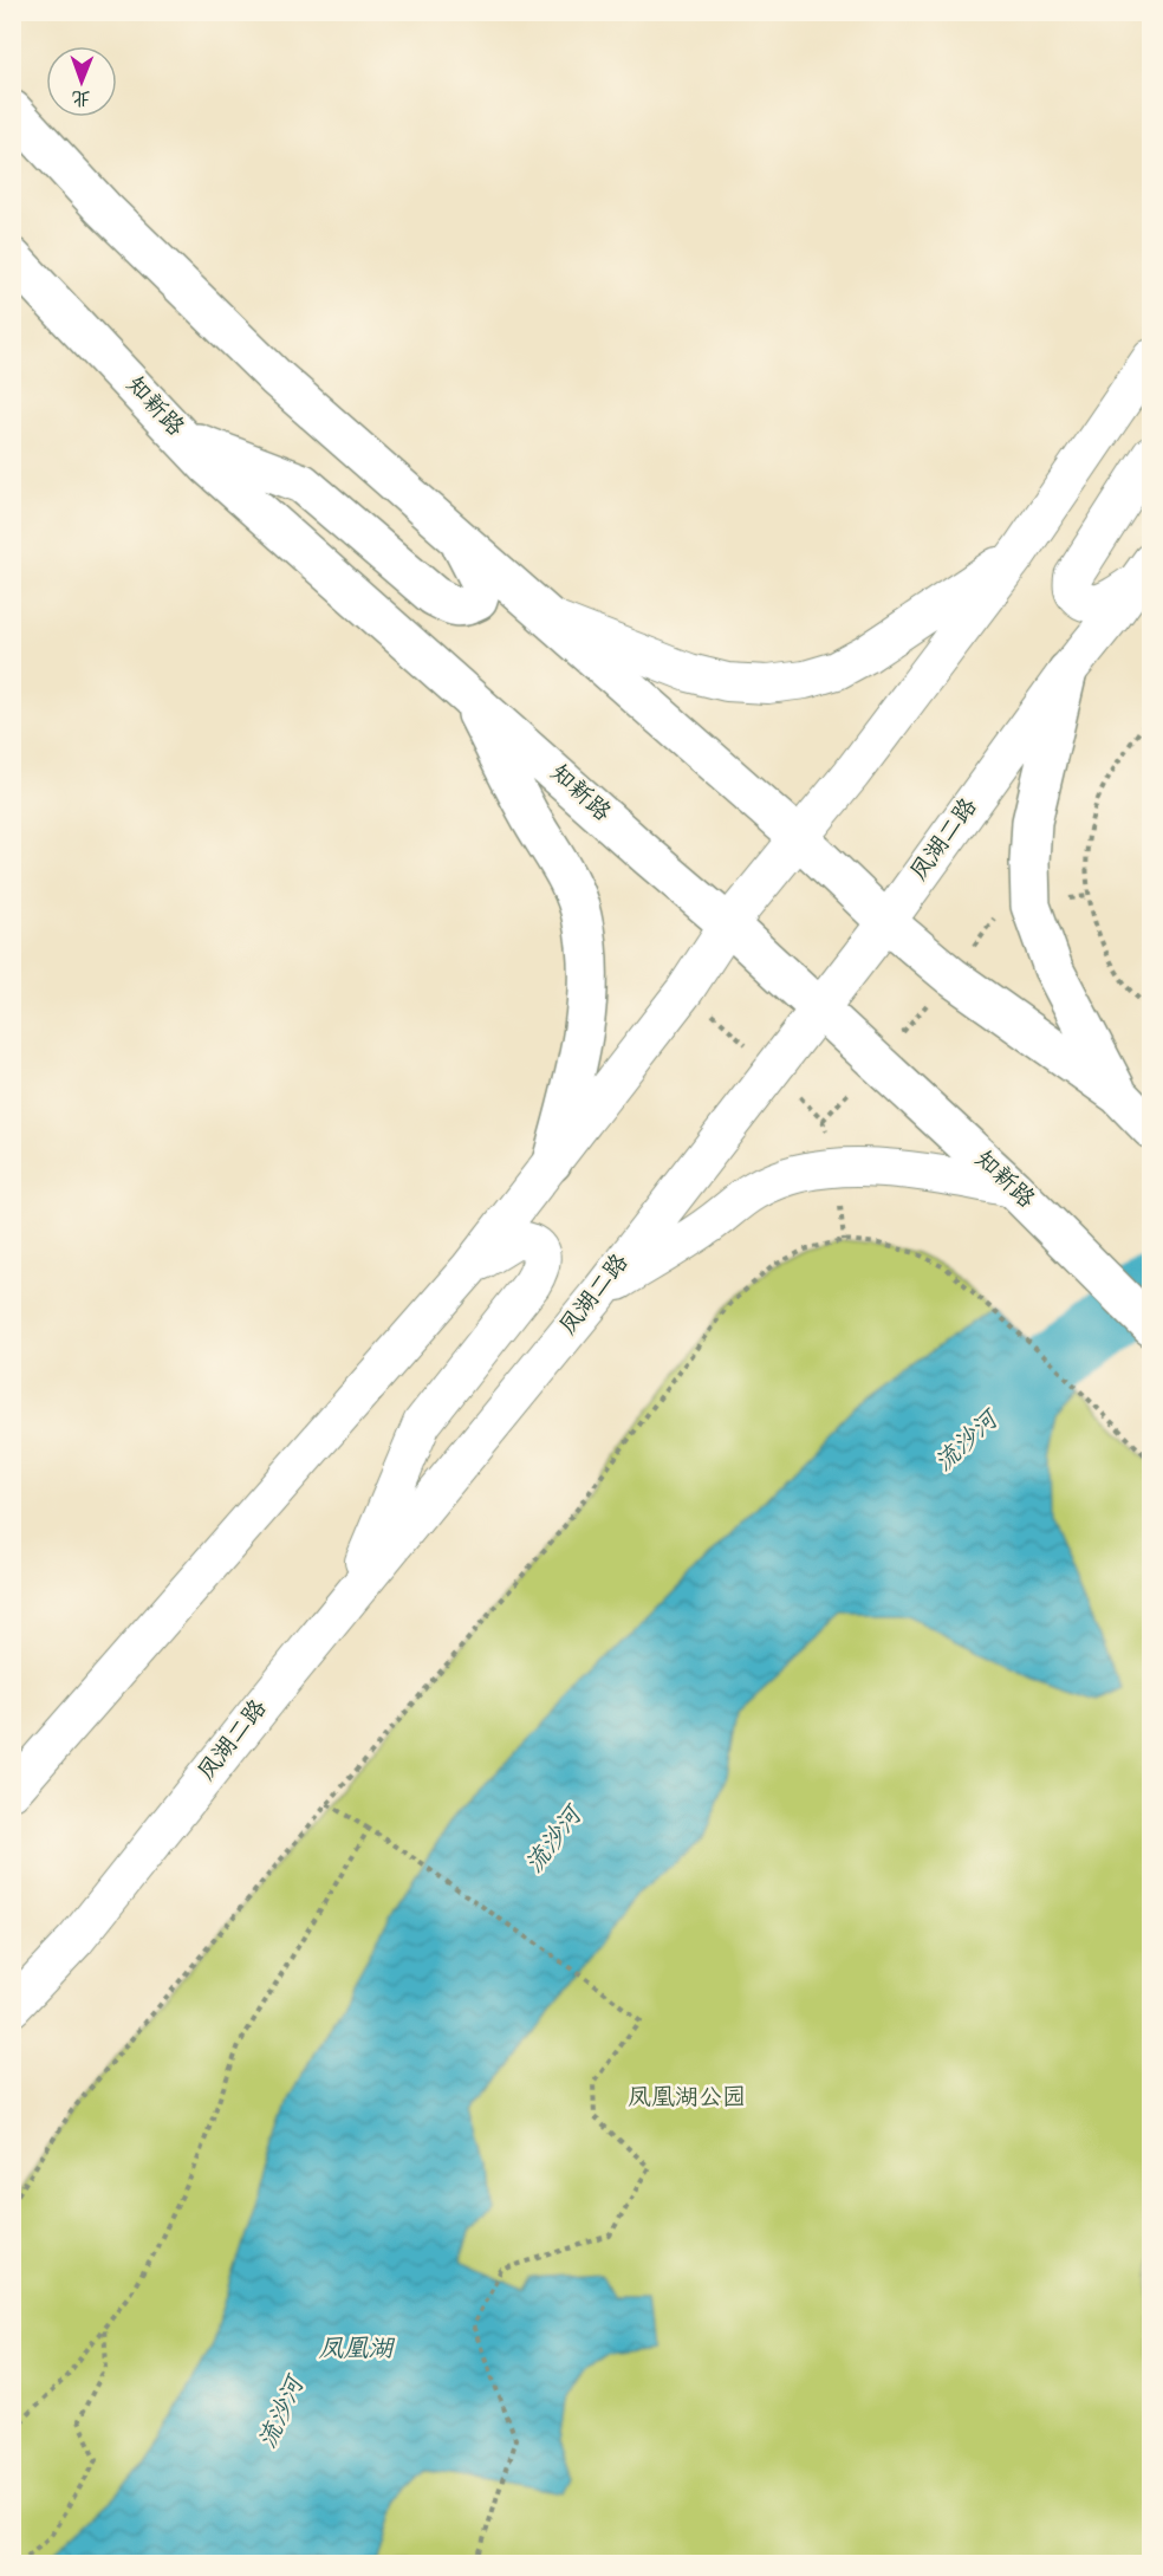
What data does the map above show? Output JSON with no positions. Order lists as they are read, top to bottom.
{
  "streets": {
    "main road": ["知新路"],
    "street": ["凤湖二路"]
  },
  "crossings": [
    ["知新路", "凤湖二路"]
  ],
  "water": ["流沙河", "凤凰湖"],
  "parks": ["凤凰湖公园"],
  "north": "bottom"
}
